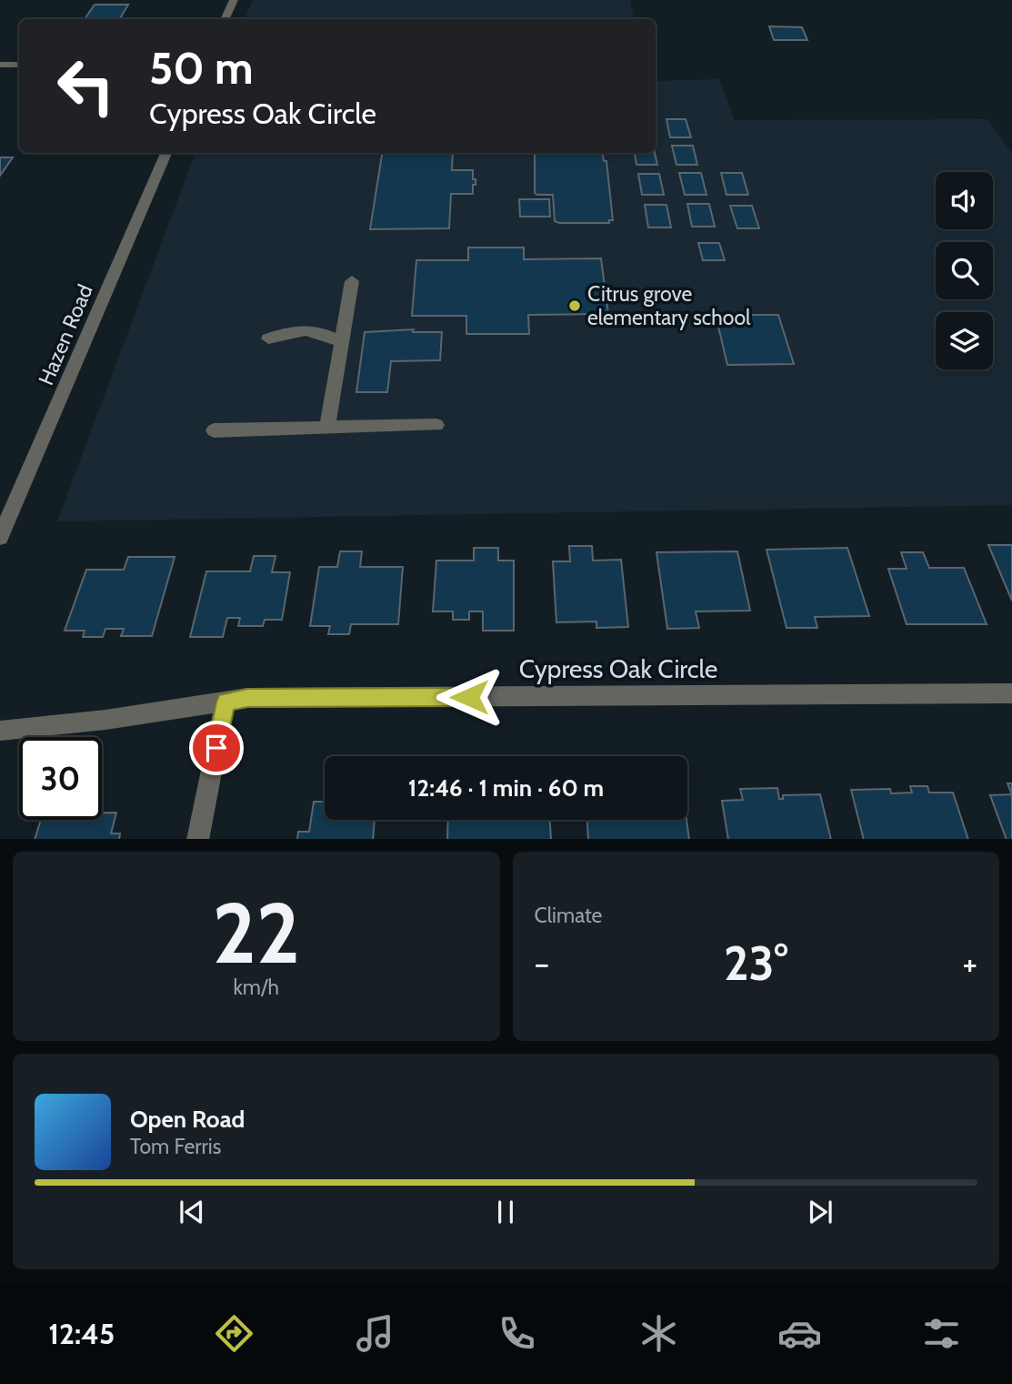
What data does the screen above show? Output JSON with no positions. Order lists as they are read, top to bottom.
{
  "streets": {
    "street": ["Hazen Road", "Cypress Oak Circle"]
  },
  "places": ["Citrus grove elementary school"],
  "page": {
    "turn": ["50 m", "Cypress Oak Circle"],
    "limit": "30",
    "trip": "12:46 · 1 min · 60 m",
    "tile": [
      ["22", "km/h"],
      "Climate"
    ],
    "heat": ["−", "23°", "+"],
    "song": ["Open Road", "Tom Ferris"],
    "tabs": "12:45"
  }
}
